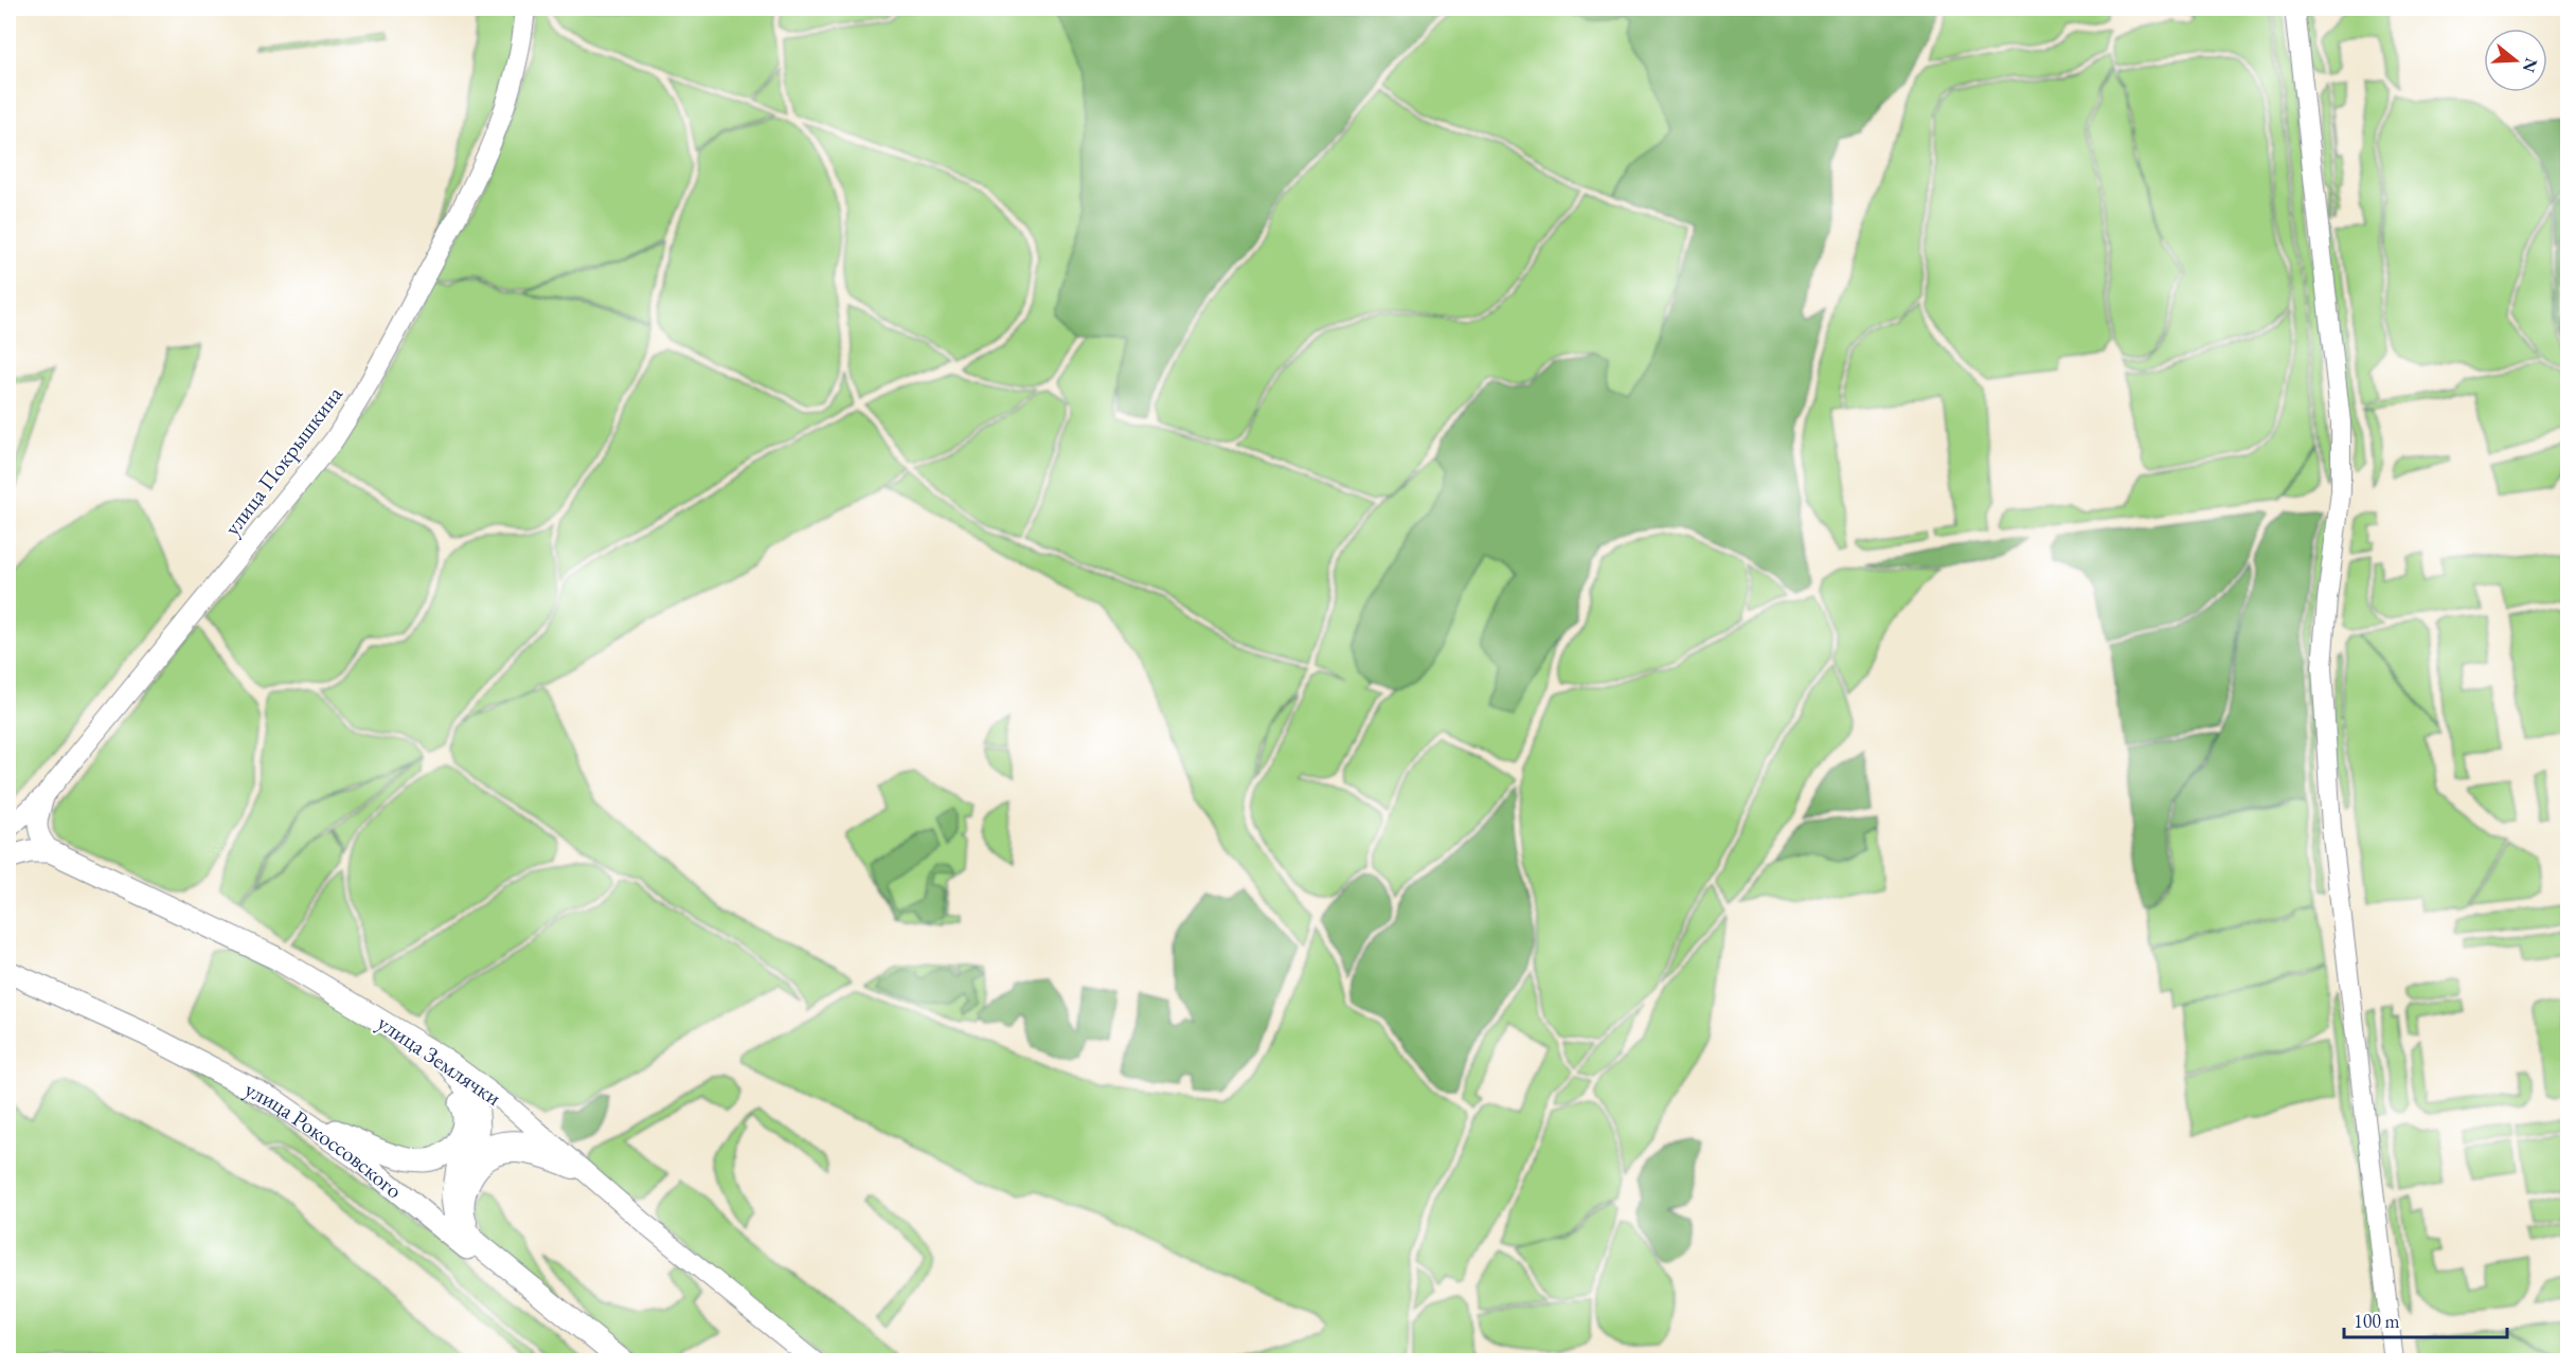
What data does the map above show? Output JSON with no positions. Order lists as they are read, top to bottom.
{
  "streets": {
    "highway": ["улица Землячки", "улица Рокоссовского"],
    "main road": ["улица Покрышкина"]
  },
  "scale_bar": "100 m",
  "north": "right"
}
